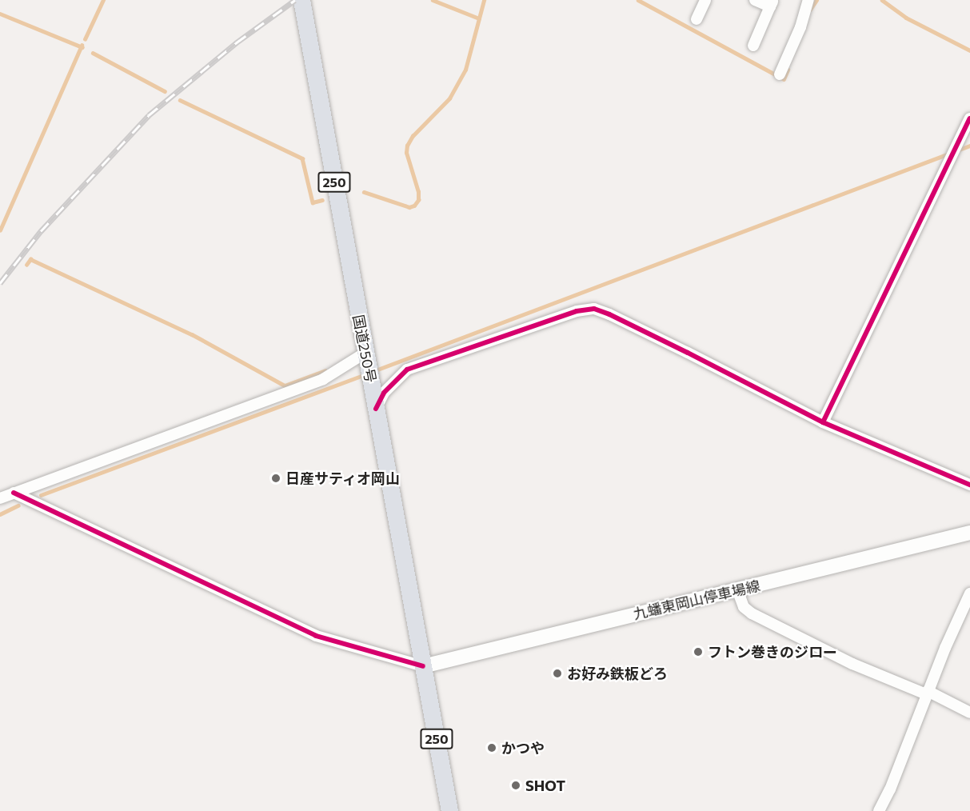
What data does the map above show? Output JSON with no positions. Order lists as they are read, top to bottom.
{
  "streets": {
    "highway": ["250", "国道250号"],
    "main road": ["九蟠東岡山停車場線"]
  },
  "crossings": [
    ["国道250号", "九蟠東岡山停車場線"]
  ],
  "places": [
    "日産サティオ岡山",
    "フトン巻きのジロー",
    "お好み鉄板どろ",
    "かつや",
    "SHOT"
  ]
}
